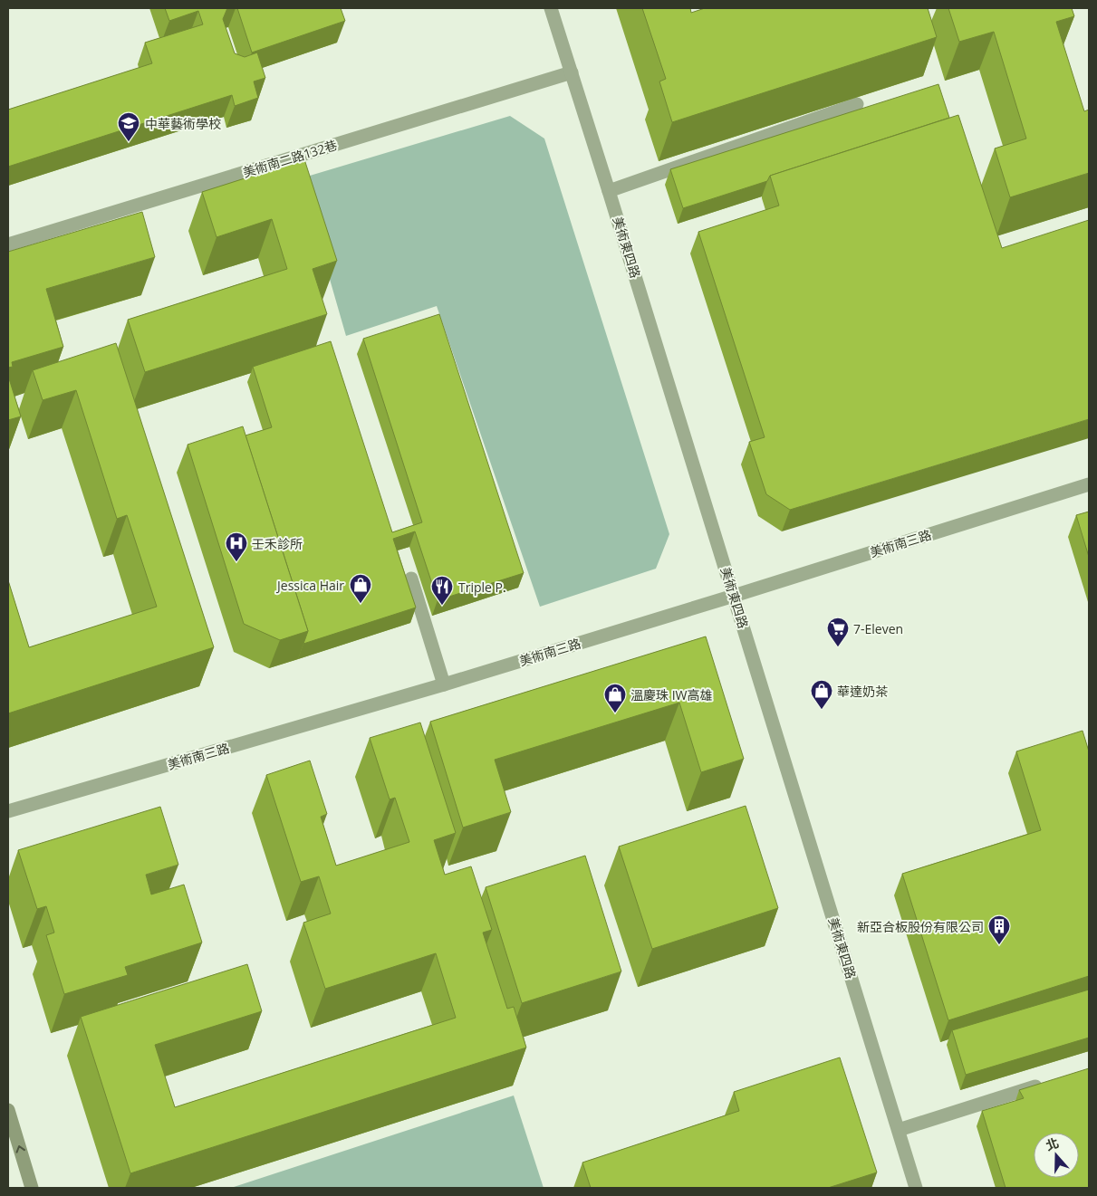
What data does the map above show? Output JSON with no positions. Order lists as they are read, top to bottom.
{
  "streets": {
    "street": ["美術南二路132巷", "美術東四路", "美術南三路"]
  },
  "crossings": [
    ["美術南二路132巷", "美術東四路"],
    ["美術東四路", "美術南三路"]
  ],
  "places": {
    "school or university": ["中華藝術學校"],
    "hospital": ["壬禾診所"],
    "shop": ["Jessica Hair", "華達奶茶", "溫慶珠 IW高雄"],
    "restaurant": ["Triple P."],
    "supermarket": ["7-Eleven"],
    "building": ["新亞合板股份有限公司"]
  },
  "north": "top"
}
